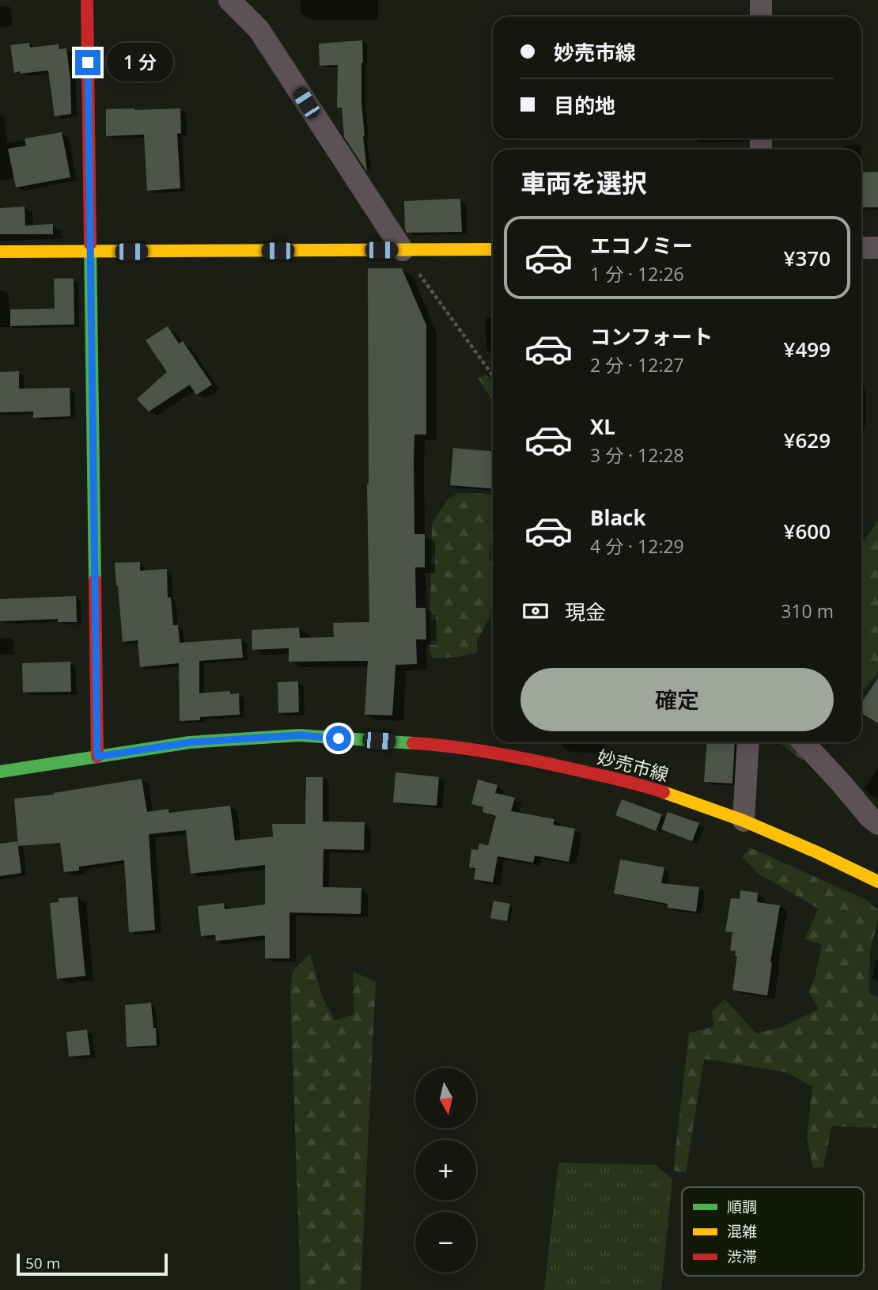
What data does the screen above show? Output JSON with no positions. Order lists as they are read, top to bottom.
{
  "streets": {
    "street": ["妙売市線"]
  },
  "legend": ["順調", "混雑", "渋滞"],
  "scale_bar": "50 m",
  "north": "bottom",
  "page": {
    "banner": ["妙売市線", "目的地"],
    "bubble": "1 分",
    "heading": "車両を選択",
    "list": [
      {
        "name": "エコノミー",
        "note": "1 分 · 12:26",
        "value": "¥370"
      },
      {
        "name": "コンフォート",
        "note": "2 分 · 12:27",
        "value": "¥499"
      },
      {
        "name": "XL",
        "note": "3 分 · 12:28",
        "value": "¥629"
      },
      {
        "name": "Black",
        "note": "4 分 · 12:29",
        "value": "¥600"
      }
    ],
    "pay": ["現金", "310 m"],
    "buttons": "確定",
    "map_buttons": ["+", "−"],
    "scale": "50 m"
  }
}
